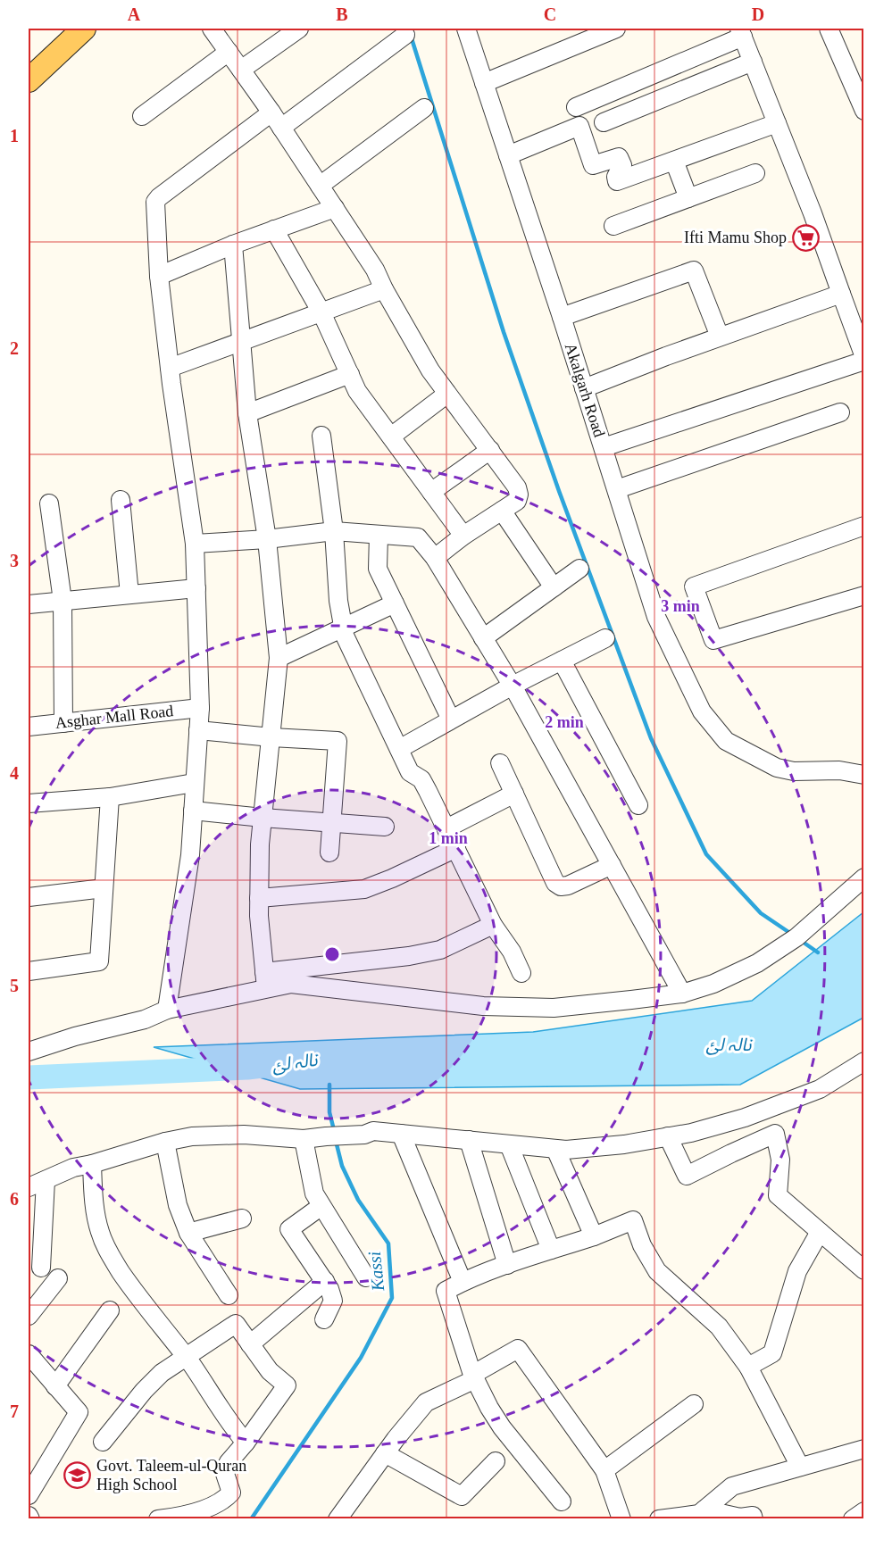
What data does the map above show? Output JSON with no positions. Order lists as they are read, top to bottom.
{
  "streets": {
    "street": ["Akalgarh Road", "Asghar Mall Road"]
  },
  "water": ["نالہ لئ", "Kassi"],
  "places": {
    "supermarket": ["Ifti Mamu Shop"],
    "school or university": ["Govt. Taleem-ul-Quran High School"]
  },
  "grid": {
    "columns": [
      "A",
      "B",
      "C",
      "D"
    ],
    "rows": [
      "1",
      "2",
      "3",
      "4",
      "5",
      "6",
      "7"
    ]
  },
  "rings": ["3 min", "2 min", "1 min"]
}
